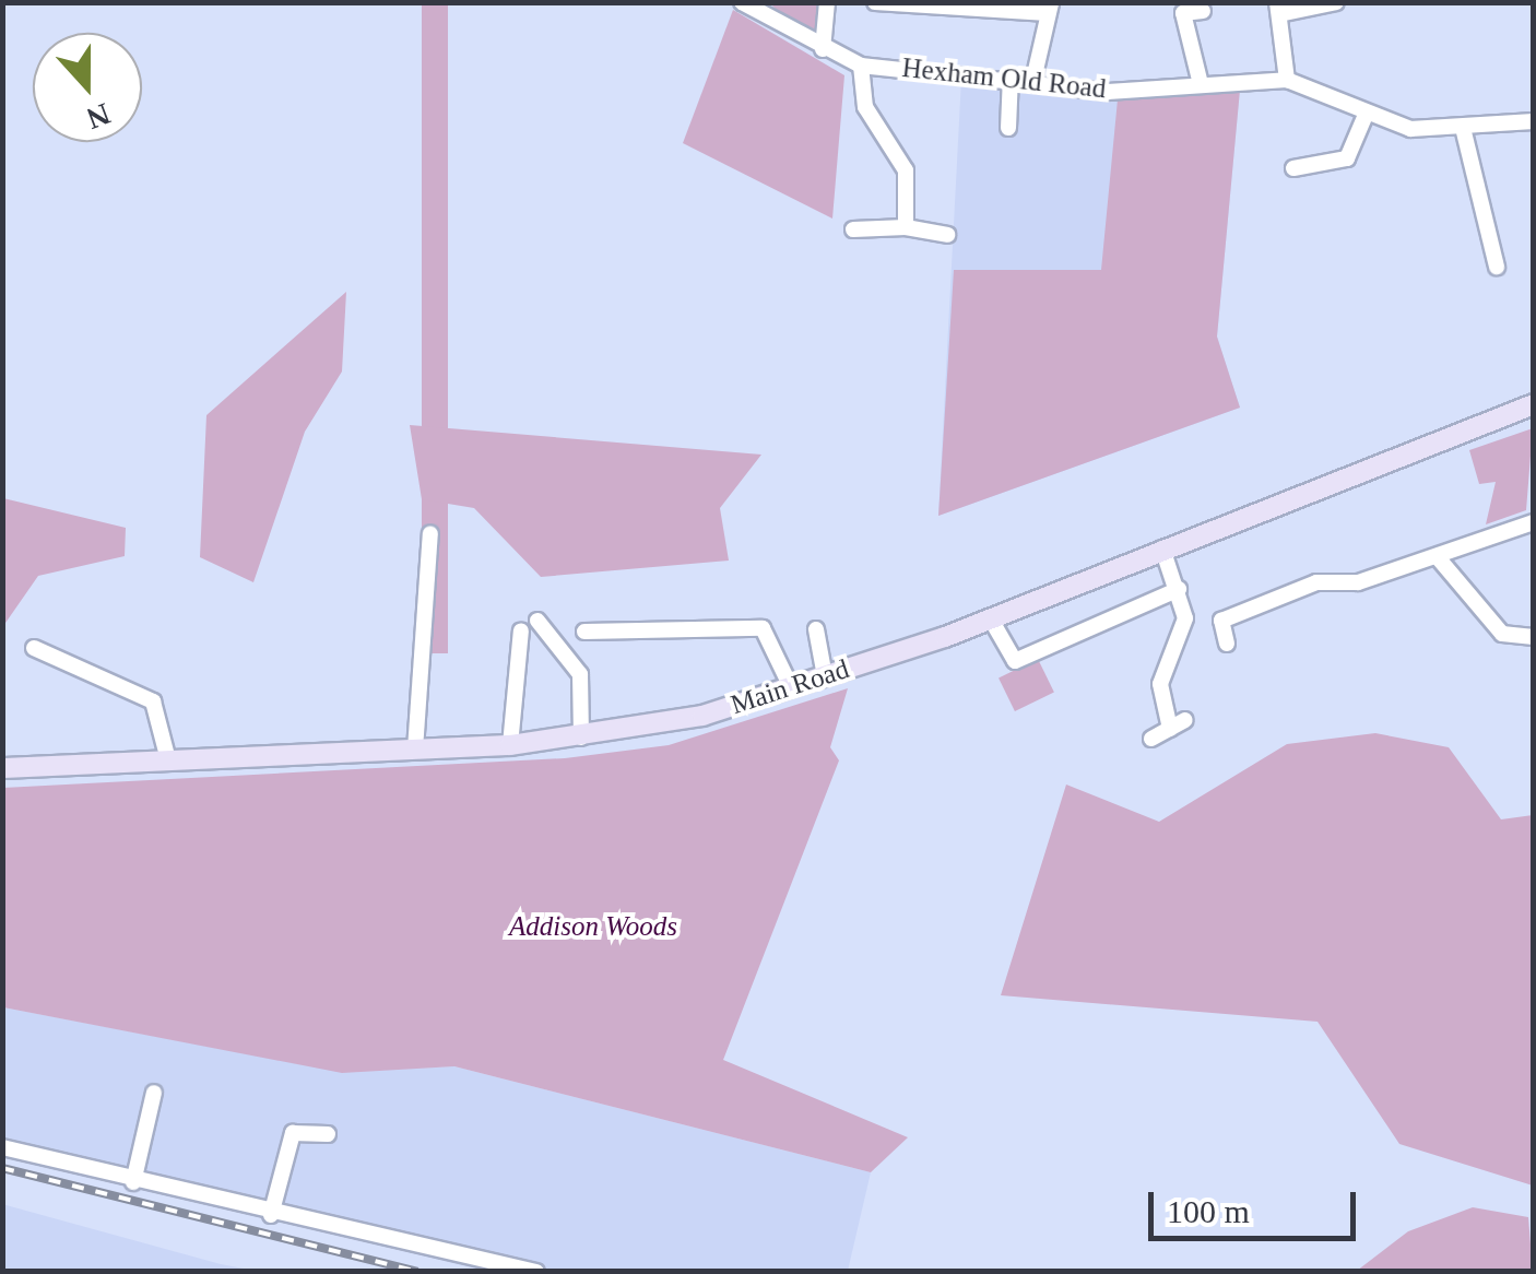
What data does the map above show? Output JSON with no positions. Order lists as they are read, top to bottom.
{
  "streets": {
    "main road": ["Main Road"],
    "street": ["Hexham Old Road"]
  },
  "parks": ["Addison Woods"],
  "scale_bar": "100 m",
  "north": "bottom"
}
